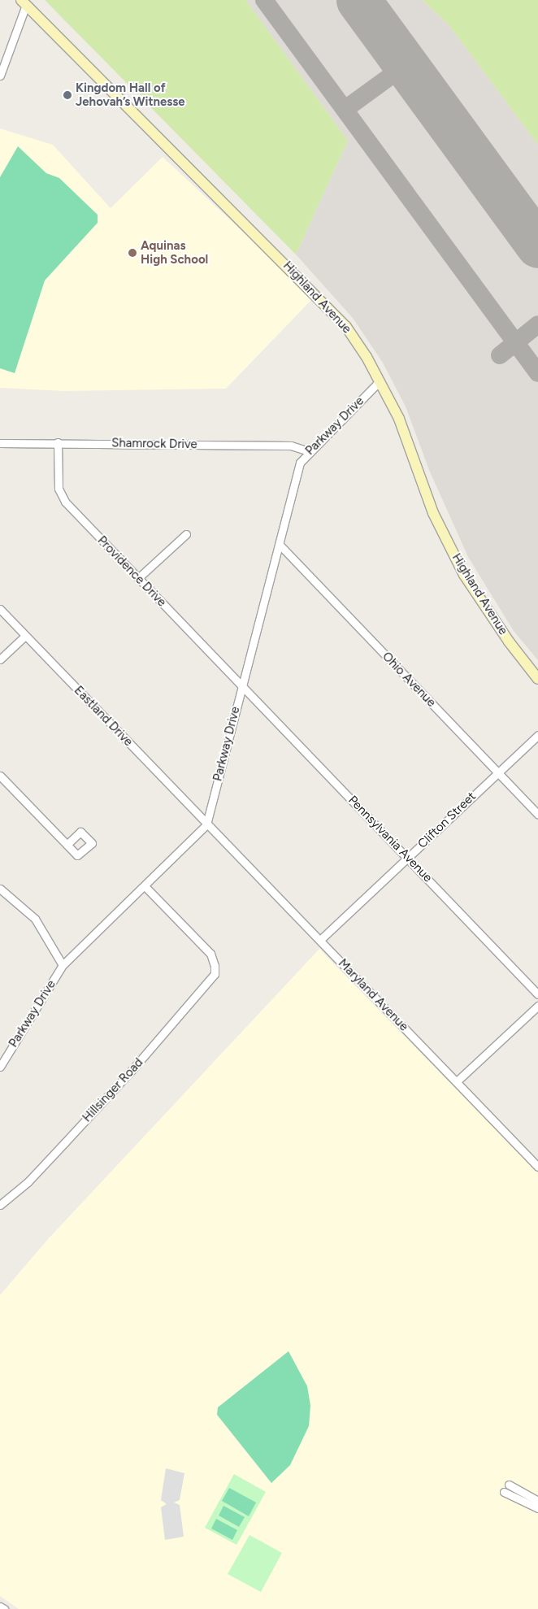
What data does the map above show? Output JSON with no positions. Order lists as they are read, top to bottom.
{
  "streets": {
    "main road": ["Highland Avenue"],
    "street": [
      "Parkway Drive",
      "Shamrock Drive",
      "Providence Drive",
      "Ohio Avenue",
      "Eastland Drive",
      "Clifton Street",
      "Pennsylvania Avenue",
      "Maryland Avenue",
      "Hillsinger Road"
    ]
  },
  "crossings": [
    ["Highland Avenue", "Parkway Drive"],
    ["Parkway Drive", "Shamrock Drive"],
    ["Parkway Drive", "Providence Drive"],
    ["Parkway Drive", "Ohio Avenue"],
    ["Parkway Drive", "Eastland Drive"],
    ["Parkway Drive", "Pennsylvania Avenue"],
    ["Parkway Drive", "Maryland Avenue"],
    ["Parkway Drive", "Hillsinger Road"],
    ["Shamrock Drive", "Providence Drive"],
    ["Providence Drive", "Pennsylvania Avenue"],
    ["Ohio Avenue", "Clifton Street"],
    ["Eastland Drive", "Maryland Avenue"],
    ["Clifton Street", "Pennsylvania Avenue"],
    ["Clifton Street", "Maryland Avenue"]
  ],
  "places": ["Kingdom Hall of Jehovah’s Witnesse", "Aquinas High School"]
}
